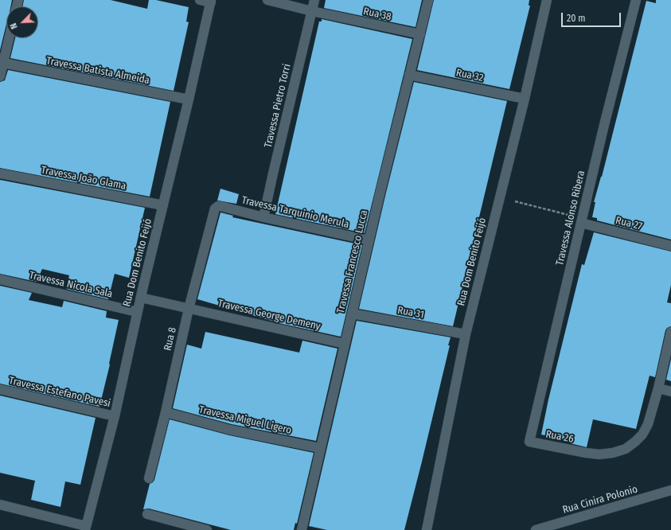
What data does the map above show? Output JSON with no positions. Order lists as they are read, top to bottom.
{
  "streets": {
    "street": [
      "Rua 38",
      "Travessa Batista Almeida",
      "Rua 32",
      "Travessa Pietro Torri",
      "Travessa João Glama",
      "Travessa Tarquinio Merula",
      "Travessa Alonso Ribera",
      "Rua 27",
      "Travessa Francesco Lucca",
      "Rua Dom Benito Feijó",
      "Travessa Nicola Sala",
      "Rua 31",
      "Travessa George Demeny",
      "Rua 8",
      "Travessa Estefano Pavesi",
      "Travessa Miguel Ligero",
      "Rua 26",
      "Rua Cinira Polonio"
    ]
  },
  "crossings": [
    ["Rua 38", "Travessa Pietro Torri"],
    ["Rua 38", "Travessa Francesco Lucca"],
    ["Travessa Batista Almeida", "Rua Dom Benito Feijó"],
    ["Rua 32", "Travessa Francesco Lucca"],
    ["Rua 32", "Rua Dom Benito Feijó"],
    ["Travessa Pietro Torri", "Travessa Tarquinio Merula"],
    ["Travessa João Glama", "Rua Dom Benito Feijó"],
    ["Travessa Tarquinio Merula", "Travessa Francesco Lucca"],
    ["Travessa Tarquinio Merula", "Rua 8"],
    ["Travessa Alonso Ribera", "Rua 27"],
    ["Travessa Alonso Ribera", "Rua 26"],
    ["Travessa Francesco Lucca", "Rua 31"],
    ["Travessa Francesco Lucca", "Travessa George Demeny"],
    ["Travessa Francesco Lucca", "Travessa Miguel Ligero"],
    ["Rua Dom Benito Feijó", "Travessa Nicola Sala"],
    ["Rua Dom Benito Feijó", "Rua 31"],
    ["Rua Dom Benito Feijó", "Travessa George Demeny"],
    ["Rua Dom Benito Feijó", "Travessa Estefano Pavesi"],
    ["Travessa George Demeny", "Rua 8"],
    ["Rua 8", "Travessa Miguel Ligero"]
  ],
  "scale_bar": "20 m",
  "north": "bottom left"
}
